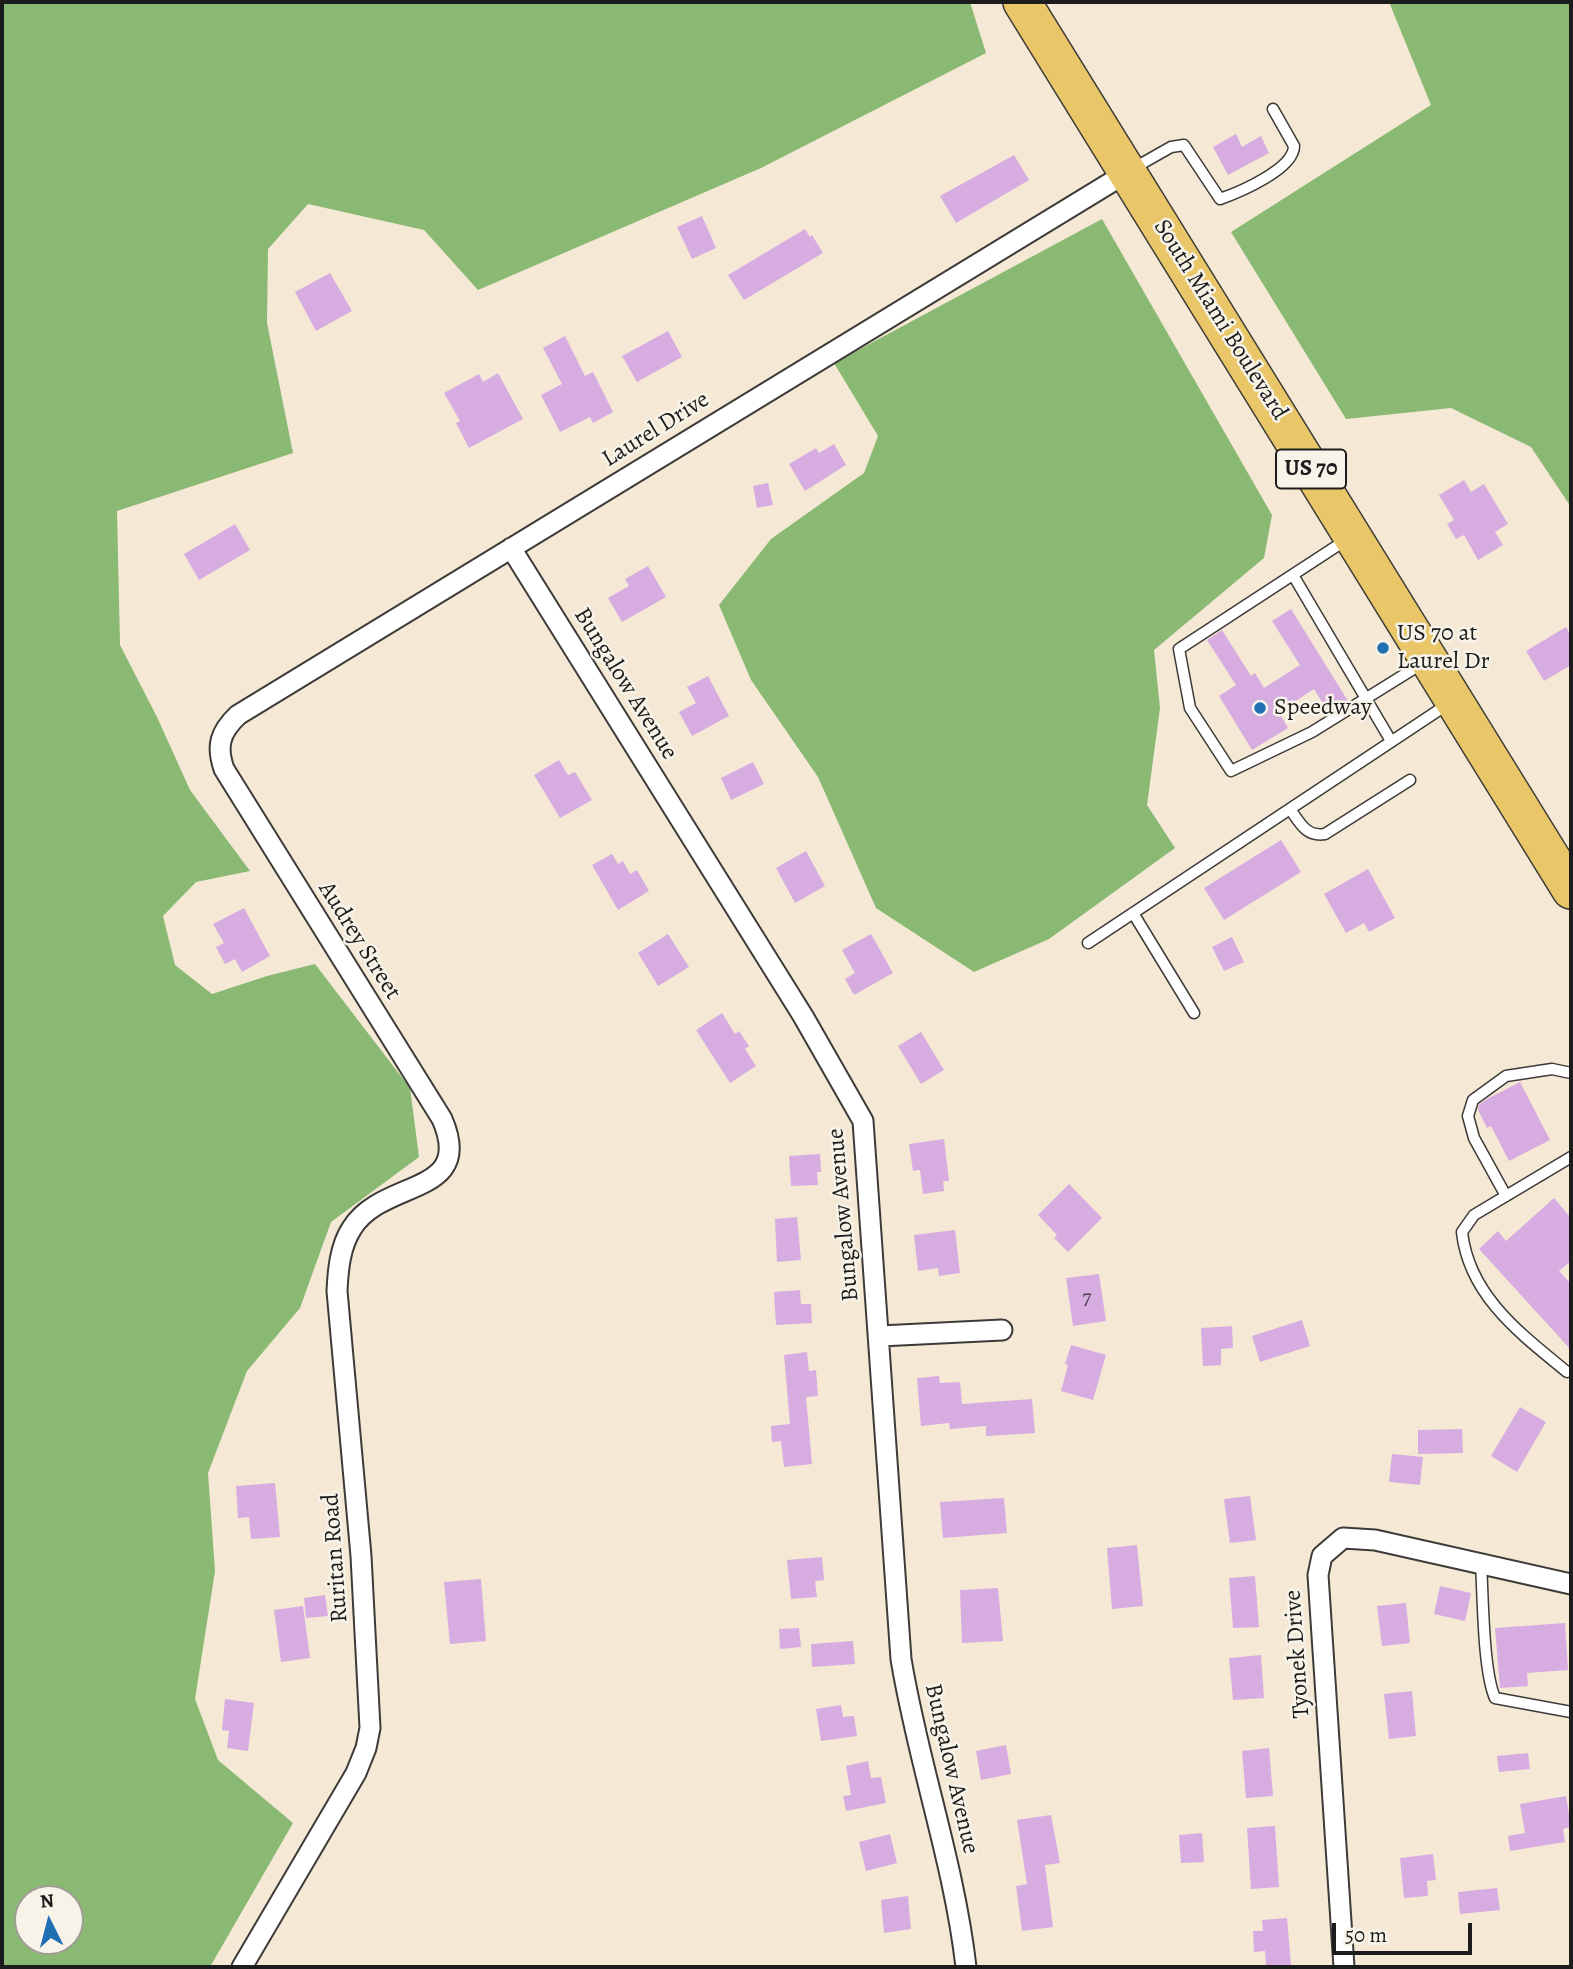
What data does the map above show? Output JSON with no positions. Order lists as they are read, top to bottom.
{
  "streets": {
    "highway": ["South Miami Boulevard", "US 70"],
    "street": [
      "Laurel Drive",
      "Bungalow Avenue",
      "Audrey Street",
      "Ruritan Road",
      "Tyonek Drive"
    ]
  },
  "crossings": [
    ["South Miami Boulevard", "Laurel Drive"],
    ["Laurel Drive", "Bungalow Avenue"],
    ["Laurel Drive", "Audrey Street"],
    ["Audrey Street", "Ruritan Road"]
  ],
  "places": ["US 70 at Laurel Dr", "Speedway"],
  "house_numbers": ["7"],
  "scale_bar": "50 m",
  "north": "top"
}
